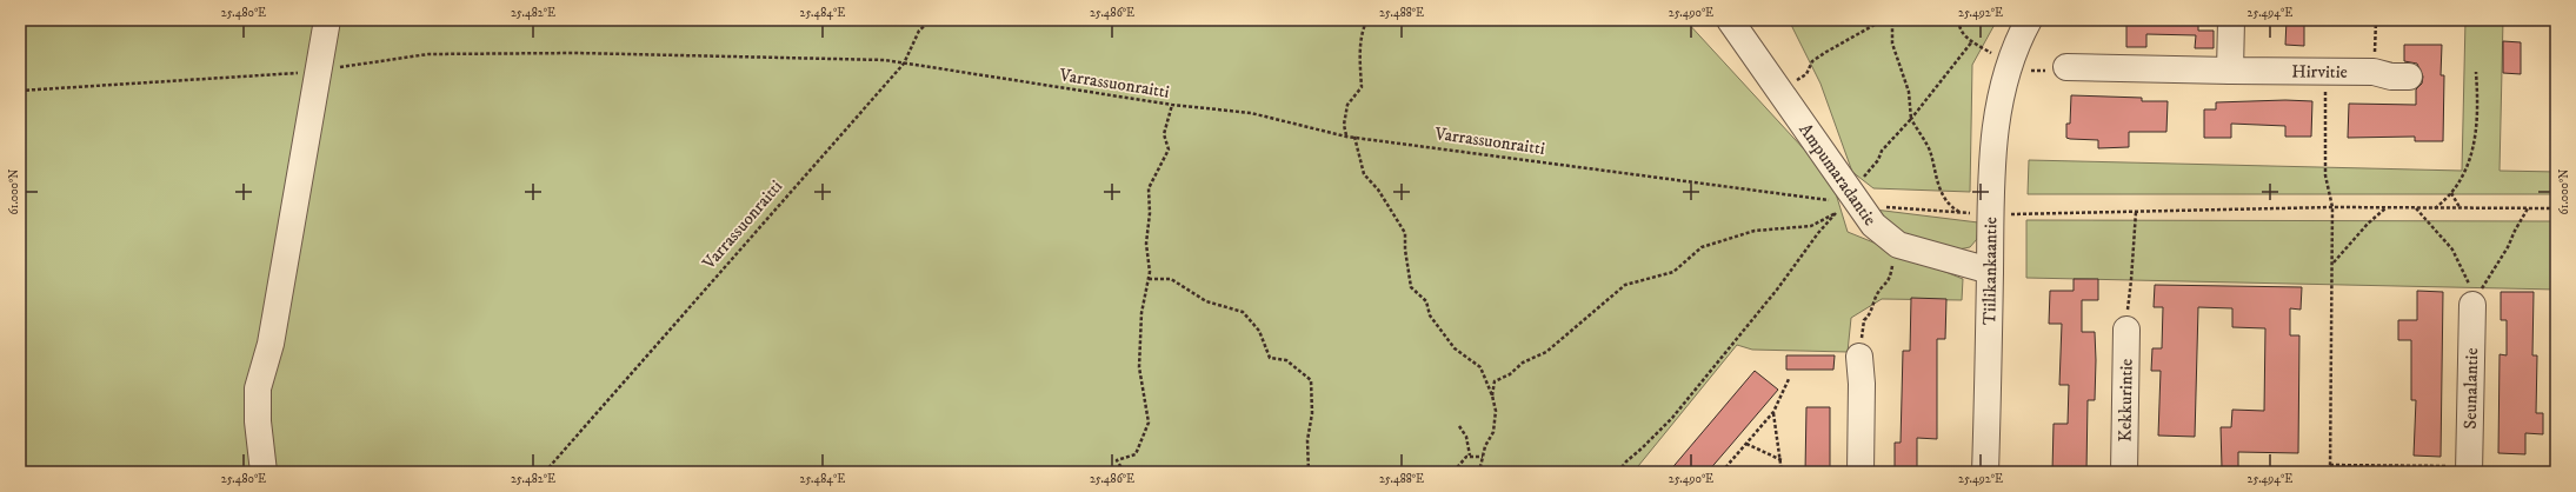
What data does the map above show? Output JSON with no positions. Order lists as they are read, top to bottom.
{
  "streets": {
    "street": [
      "Hirvitie",
      "Ampumaradantie",
      "Tiilikankaantie",
      "Seunalantie",
      "Kekkurintie"
    ],
    "path": ["Varrassuonraitti"]
  },
  "crossings": [
    ["Varrassuonraitti", "Ampumaradantie"],
    ["Varrassuonraitti", "Tiilikankaantie"],
    ["Ampumaradantie", "Tiilikankaantie"]
  ],
  "coordinates": [
    "25.480°E",
    "25.482°E",
    "25.484°E",
    "25.486°E",
    "25.488°E",
    "25.490°E",
    "25.492°E",
    "25.494°E",
    "61.000°N"
  ]
}
